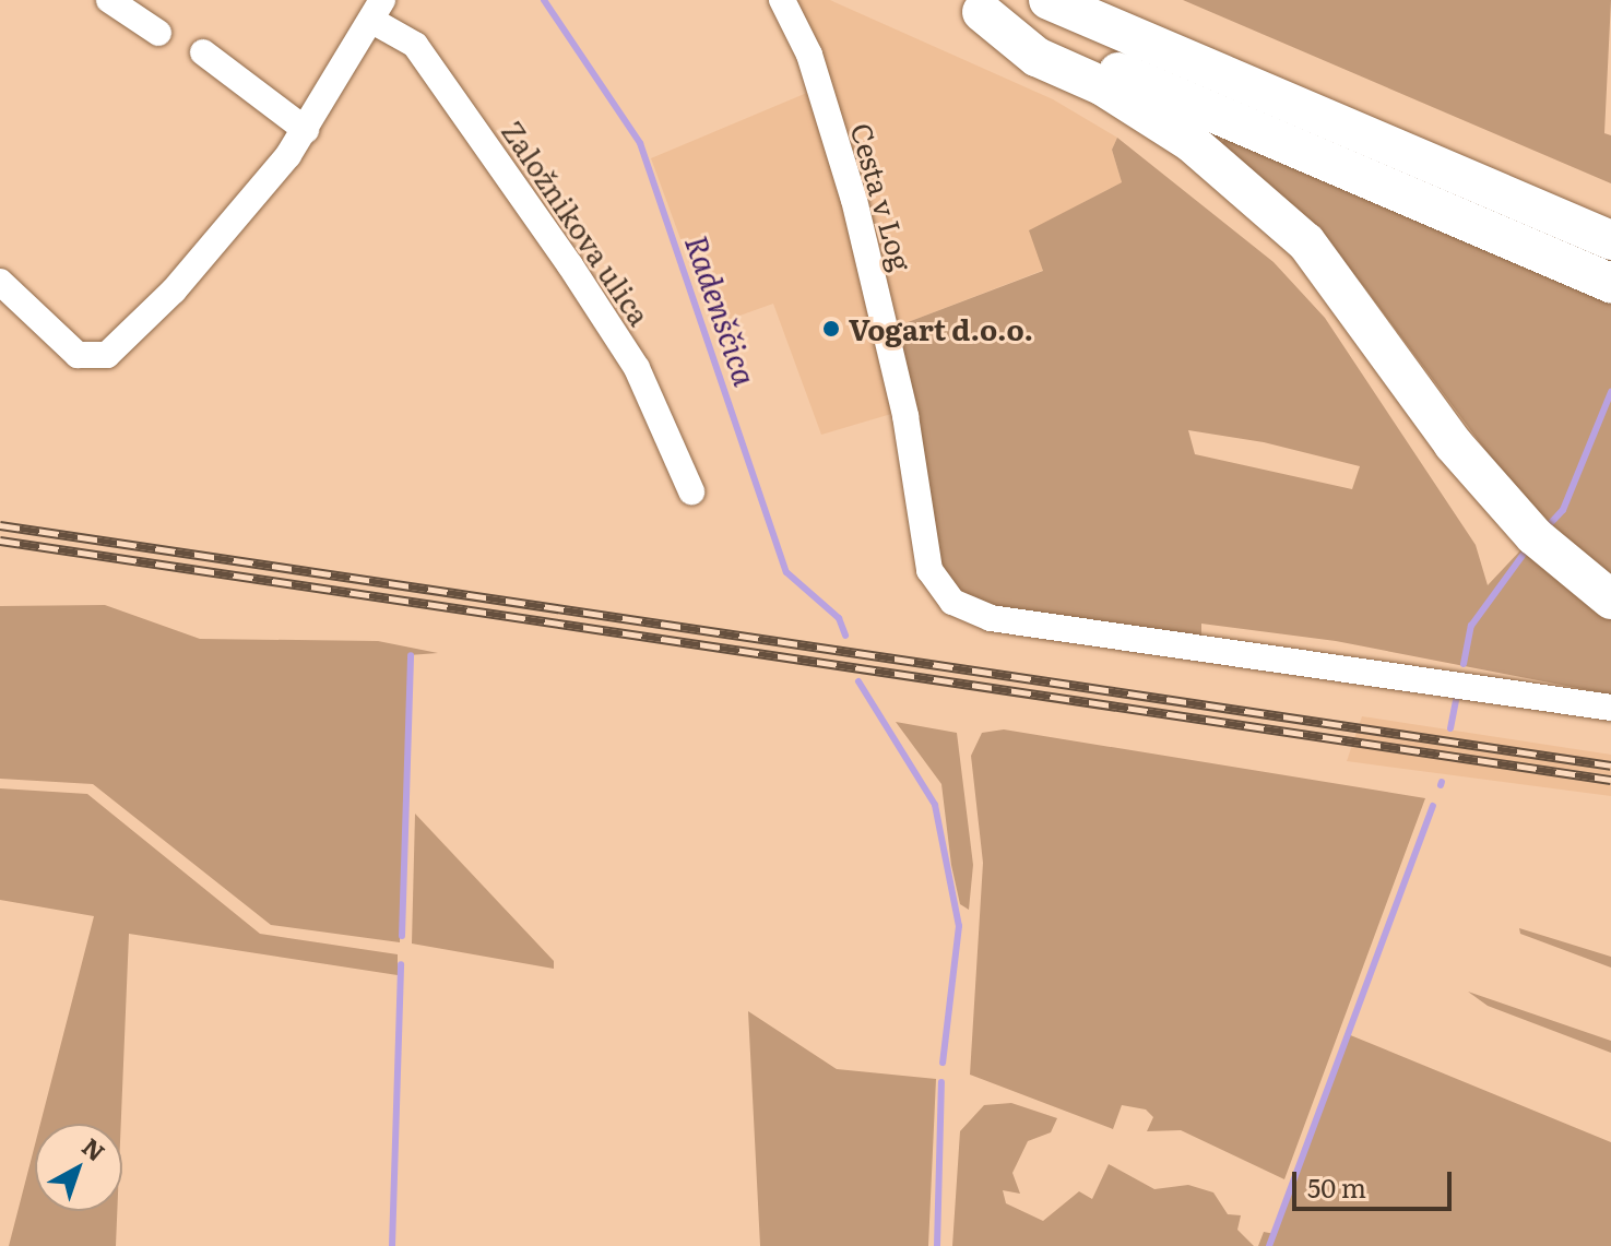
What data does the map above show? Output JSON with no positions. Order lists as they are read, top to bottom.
{
  "streets": {
    "street": ["Cesta v Log", "Založnikova ulica"]
  },
  "water": ["Radenščica"],
  "places": ["Vogart d.o.o."],
  "scale_bar": "50 m",
  "north": "top right"
}
